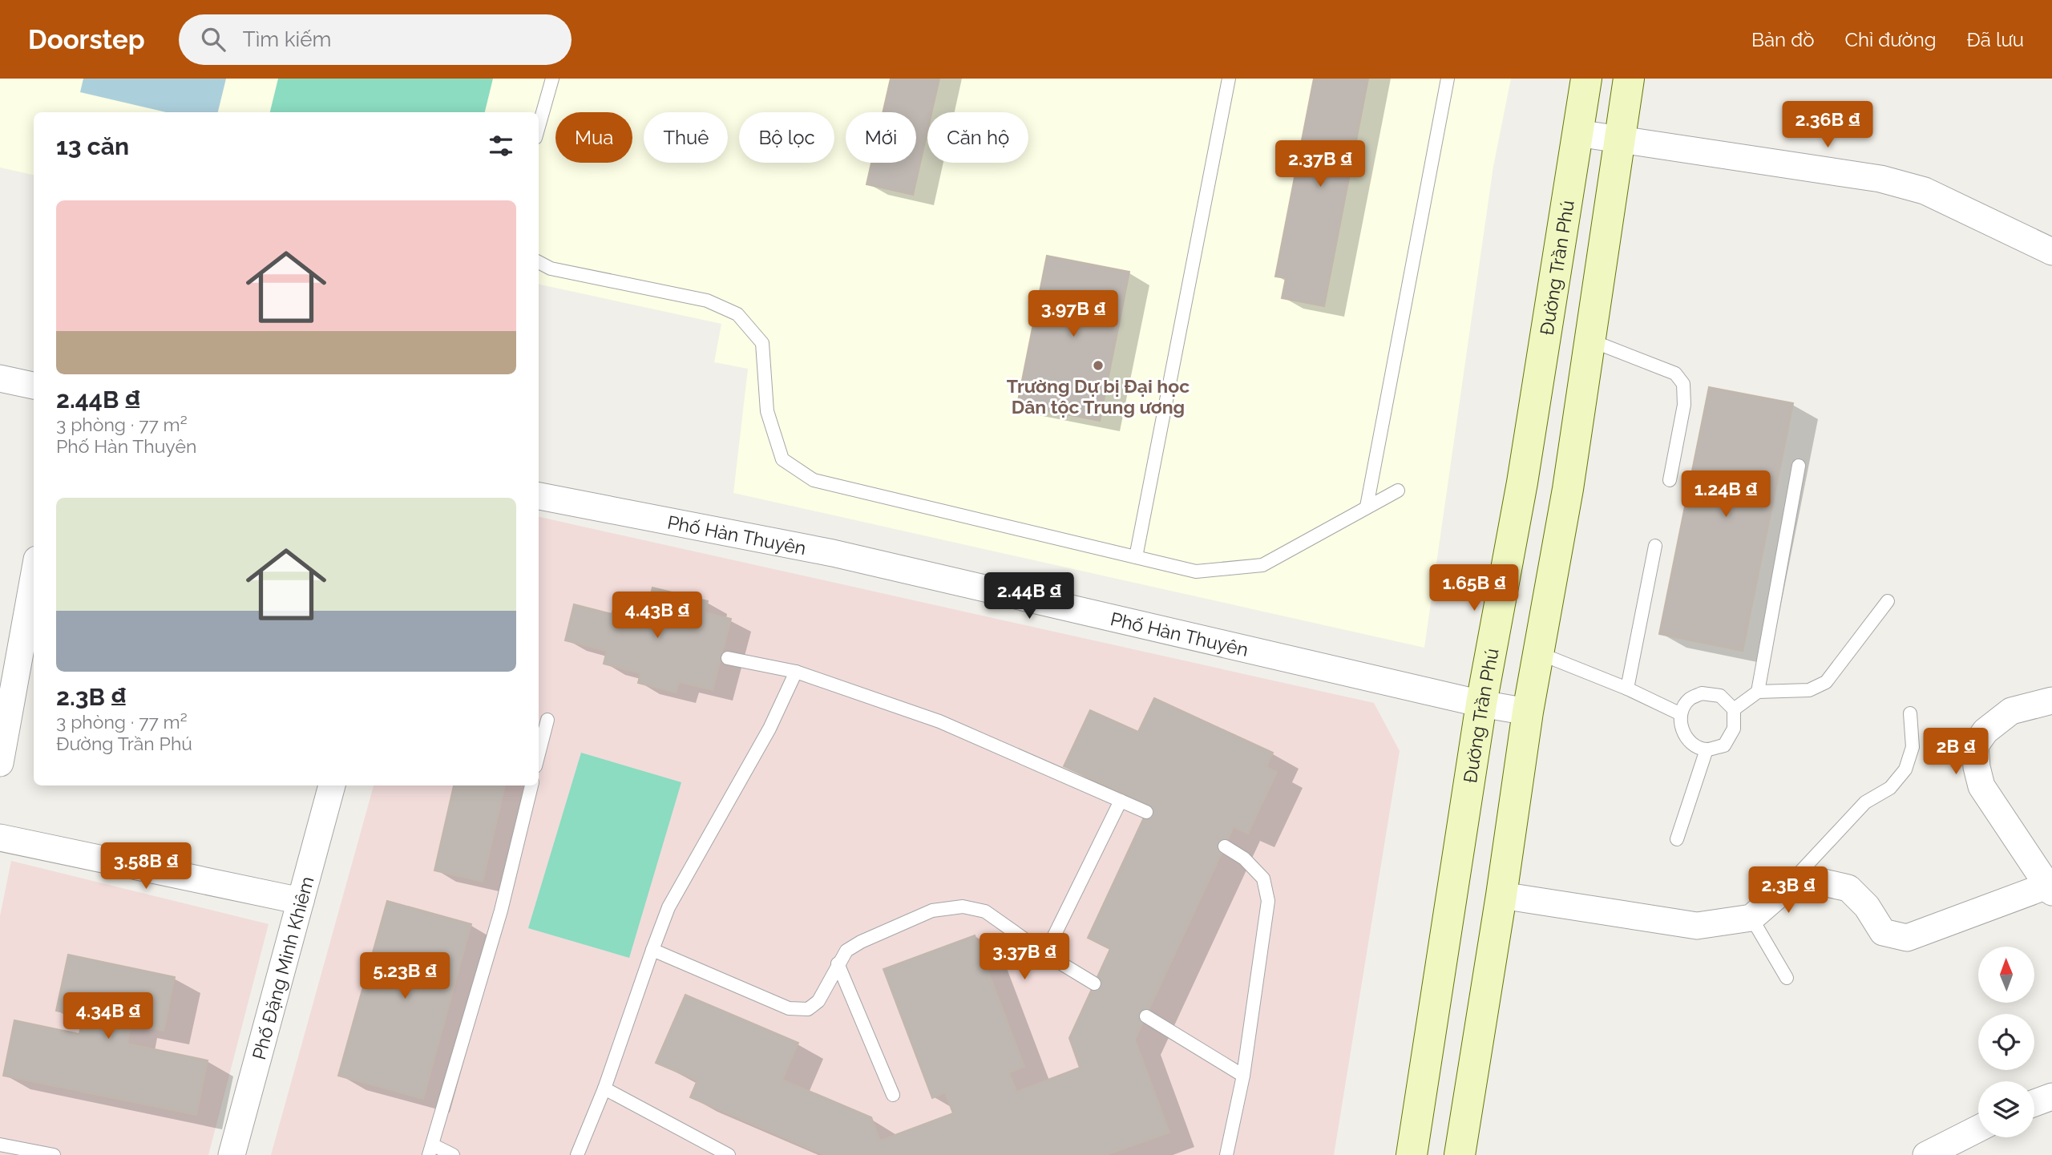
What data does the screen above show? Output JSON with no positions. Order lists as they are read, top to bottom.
{
  "streets": {
    "main road": ["Đường Trần Phú"],
    "street": ["Phố Hàn Thuyên", "Phố Đặng Minh Khiêm"]
  },
  "crossings": [
    ["Đường Trần Phú", "Phố Hàn Thuyên"]
  ],
  "places": ["Trường Dự bị Đại học Dân tộc Trung ương"],
  "north": "top",
  "page": {
    "header": "Doorstep",
    "search": "Tìm kiếm",
    "nav": ["Bản đồ", "Chỉ đường", "Đã lưu"],
    "price": [
      "2.36B ₫",
      "2.37B ₫",
      "3.97B ₫",
      "1.24B ₫",
      "1.65B ₫",
      "2.44B ₫",
      "4.43B ₫",
      "2B ₫",
      "3.58B ₫",
      "2.3B ₫",
      "3.37B ₫",
      "5.23B ₫",
      "4.34B ₫"
    ],
    "chip": [
      "Mua",
      "Thuê",
      "Bộ lọc",
      "Mới",
      "Căn hộ"
    ],
    "heading": "13 căn",
    "list": [
      {
        "name": "2.44B ₫",
        "note": "3 phòng · 77 m² · Phố Hàn Thuyên"
      },
      {
        "name": "2.3B ₫",
        "note": "3 phòng · 77 m² · Đường Trần Phú"
      }
    ]
  }
}
